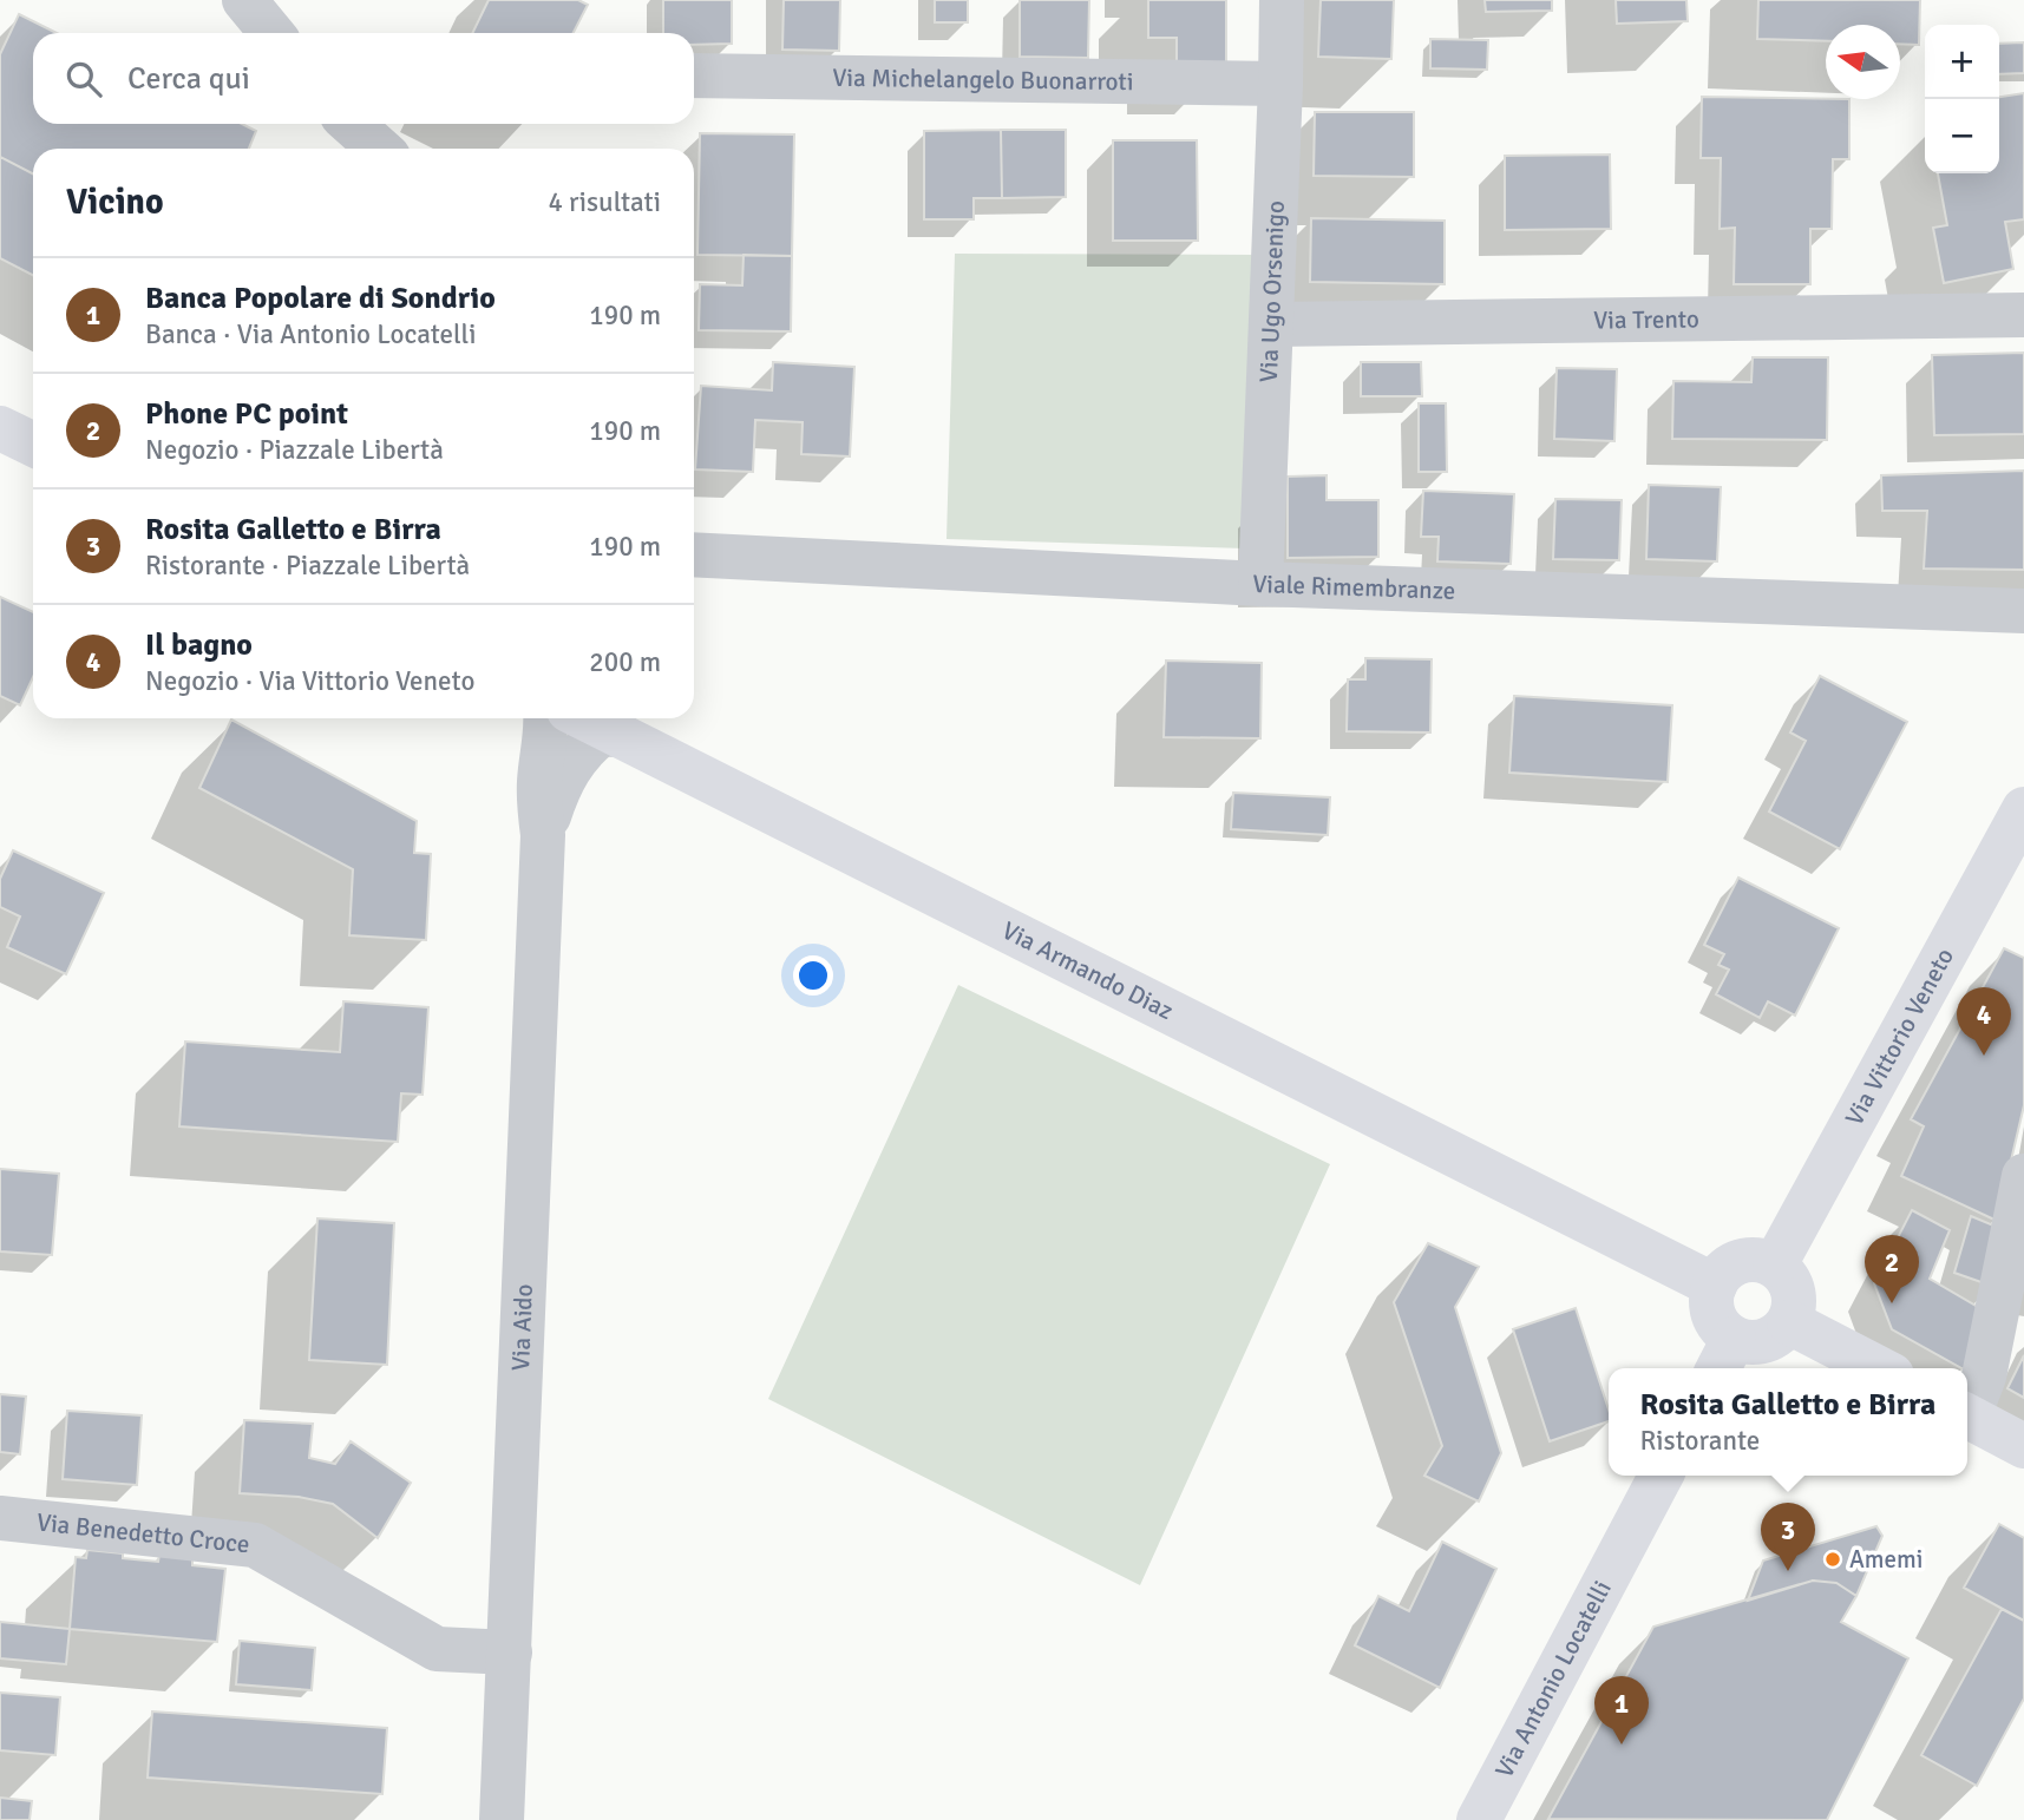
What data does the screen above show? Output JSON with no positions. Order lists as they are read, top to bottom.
{
  "streets": {
    "main road": ["Via Armando Diaz", "Via Vittorio Veneto", "Via Antonio Locatelli"],
    "street": [
      "Via Michelangelo Buonarroti",
      "Via Ugo Orsenigo",
      "Via Trento",
      "Viale Rimembranze",
      "Via Aido",
      "Via Benedetto Croce"
    ]
  },
  "crossings": [
    ["Via Michelangelo Buonarroti", "Via Ugo Orsenigo"],
    ["Via Ugo Orsenigo", "Via Trento"],
    ["Via Ugo Orsenigo", "Viale Rimembranze"],
    ["Via Armando Diaz", "Via Vittorio Veneto"],
    ["Via Armando Diaz", "Via Aido"],
    ["Via Aido", "Via Benedetto Croce"]
  ],
  "places": ["Amemi"],
  "north": "left",
  "page": {
    "map_buttons": ["+", "−"],
    "search": "Cerca qui",
    "heading": ["Vicino", "4 risultati"],
    "list": [
      {
        "mark": "1",
        "name": "Banca Popolare di Sondrio",
        "note": "Banca · Via Antonio Locatelli",
        "value": "190 m"
      },
      {
        "mark": "2",
        "name": "Phone PC point",
        "note": "Negozio · Piazzale Libertà",
        "value": "190 m"
      },
      {
        "mark": "3",
        "name": "Rosita Galletto e Birra",
        "note": "Ristorante · Piazzale Libertà",
        "value": "190 m"
      },
      {
        "mark": "4",
        "name": "Il bagno",
        "note": "Negozio · Via Vittorio Veneto",
        "value": "200 m"
      }
    ],
    "pins": [
      "4",
      "2",
      "3",
      "1"
    ],
    "popup": ["Rosita Galletto e Birra", "Ristorante"]
  }
}
